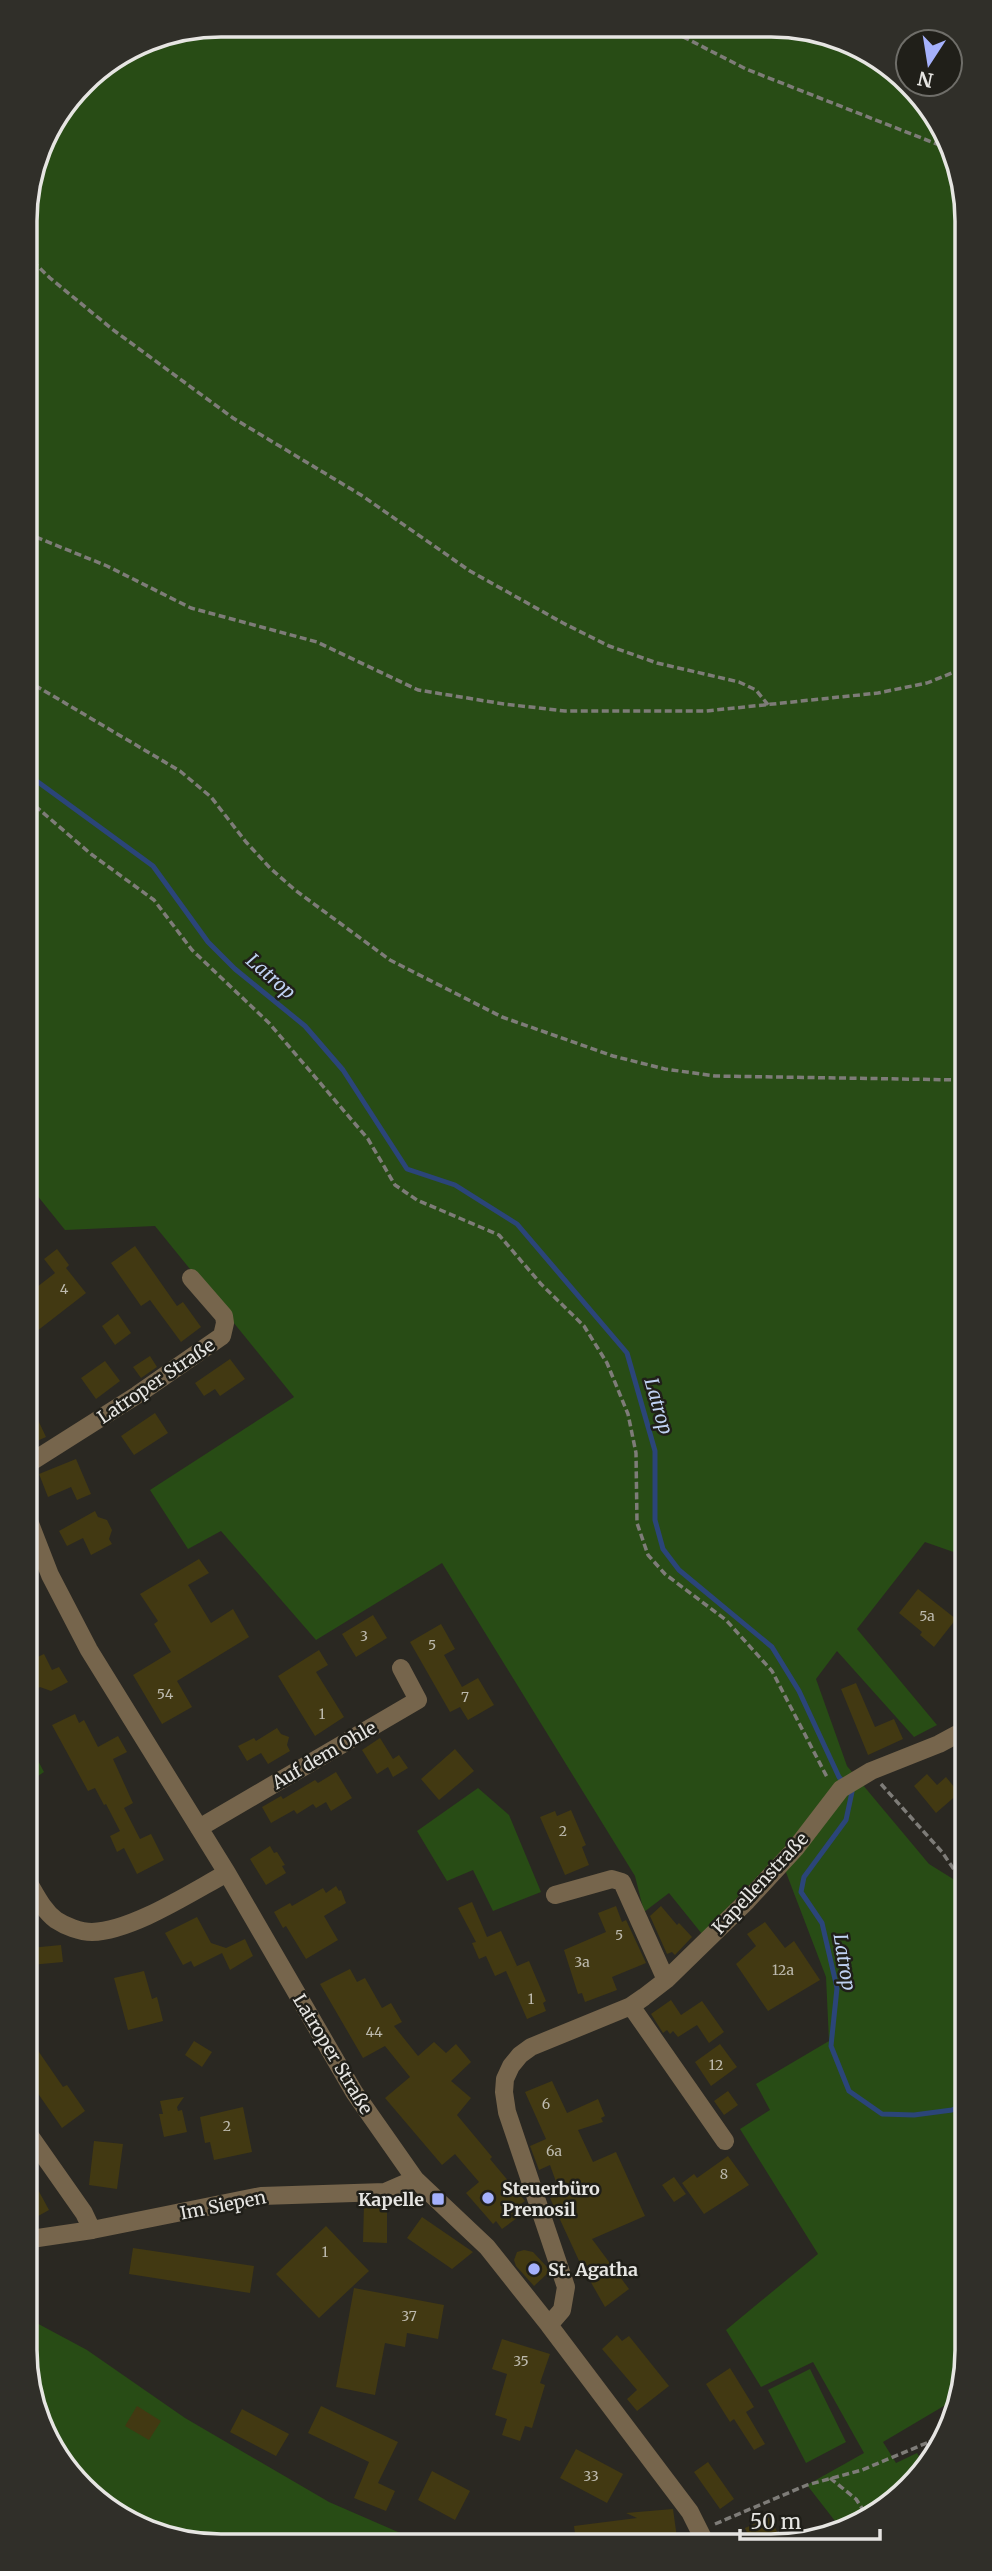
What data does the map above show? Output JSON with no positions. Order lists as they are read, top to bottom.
{
  "streets": {
    "street": [
      "Latroper Straße",
      "Auf dem Ohle",
      "Kapellenstraße",
      "Im Siepen"
    ]
  },
  "crossings": [
    ["Latroper Straße", "Auf dem Ohle"],
    ["Latroper Straße", "Kapellenstraße"],
    ["Latroper Straße", "Im Siepen"]
  ],
  "water": ["Latrop"],
  "places": {
    "other": ["Steuerbüro Prenosil", "St. Agatha"],
    "transit": ["Kapelle"]
  },
  "house_numbers": [
    "4",
    "5a",
    "3",
    "5",
    "54",
    "7",
    "1",
    "2",
    "5",
    "3a",
    "12a",
    "1",
    "44",
    "12",
    "6",
    "2",
    "6a",
    "8",
    "1",
    "37",
    "35",
    "33"
  ],
  "scale_bar": "50 m",
  "north": "bottom"
}
